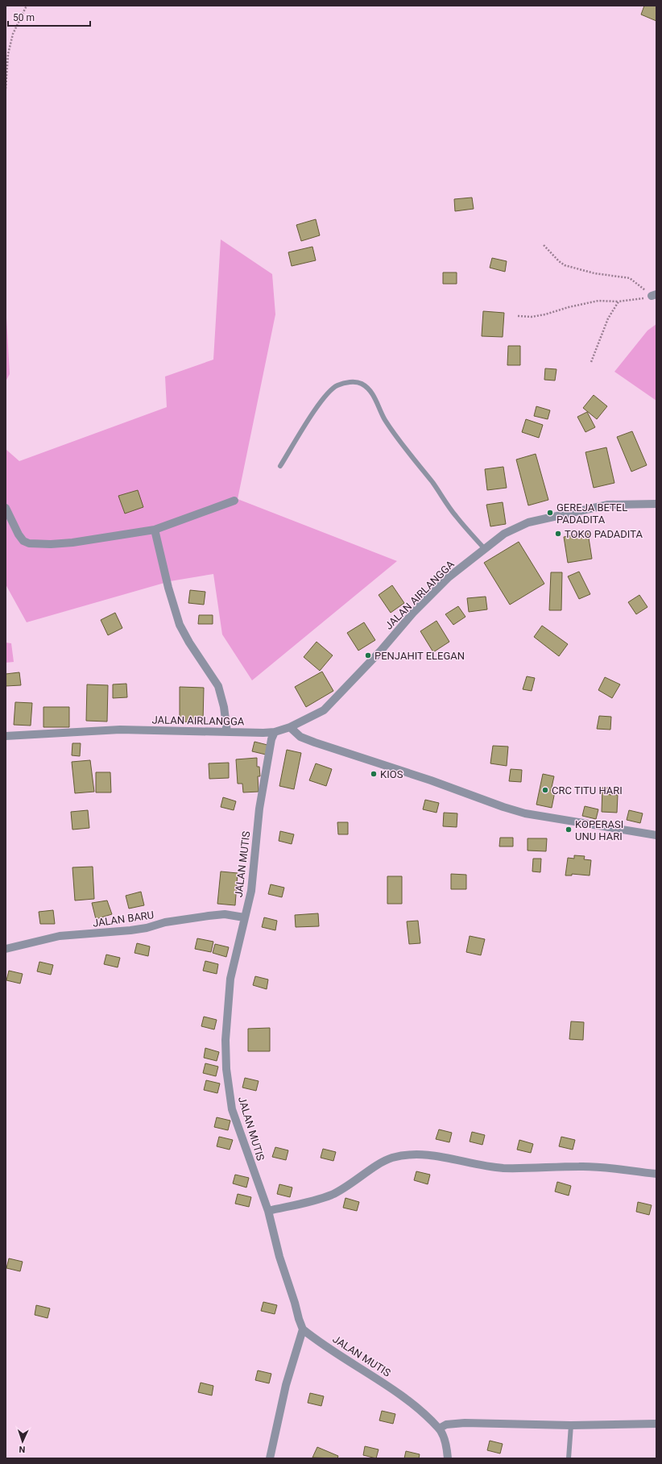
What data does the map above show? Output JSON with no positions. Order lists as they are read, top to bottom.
{
  "streets": {
    "street": ["JALAN AIRLANGGA", "JALAN MUTIS", "JALAN BARU"]
  },
  "crossings": [
    ["JALAN AIRLANGGA", "JALAN MUTIS"],
    ["JALAN MUTIS", "JALAN BARU"]
  ],
  "places": [
    "GEREJA BETEL PADADITA",
    "TOKO PADADITA",
    "PENJAHIT ELEGAN",
    "KIOS",
    "CRC TITU HARI",
    "KOPERASI UNU HARI"
  ],
  "scale_bar": "50 m",
  "north": "bottom"
}
